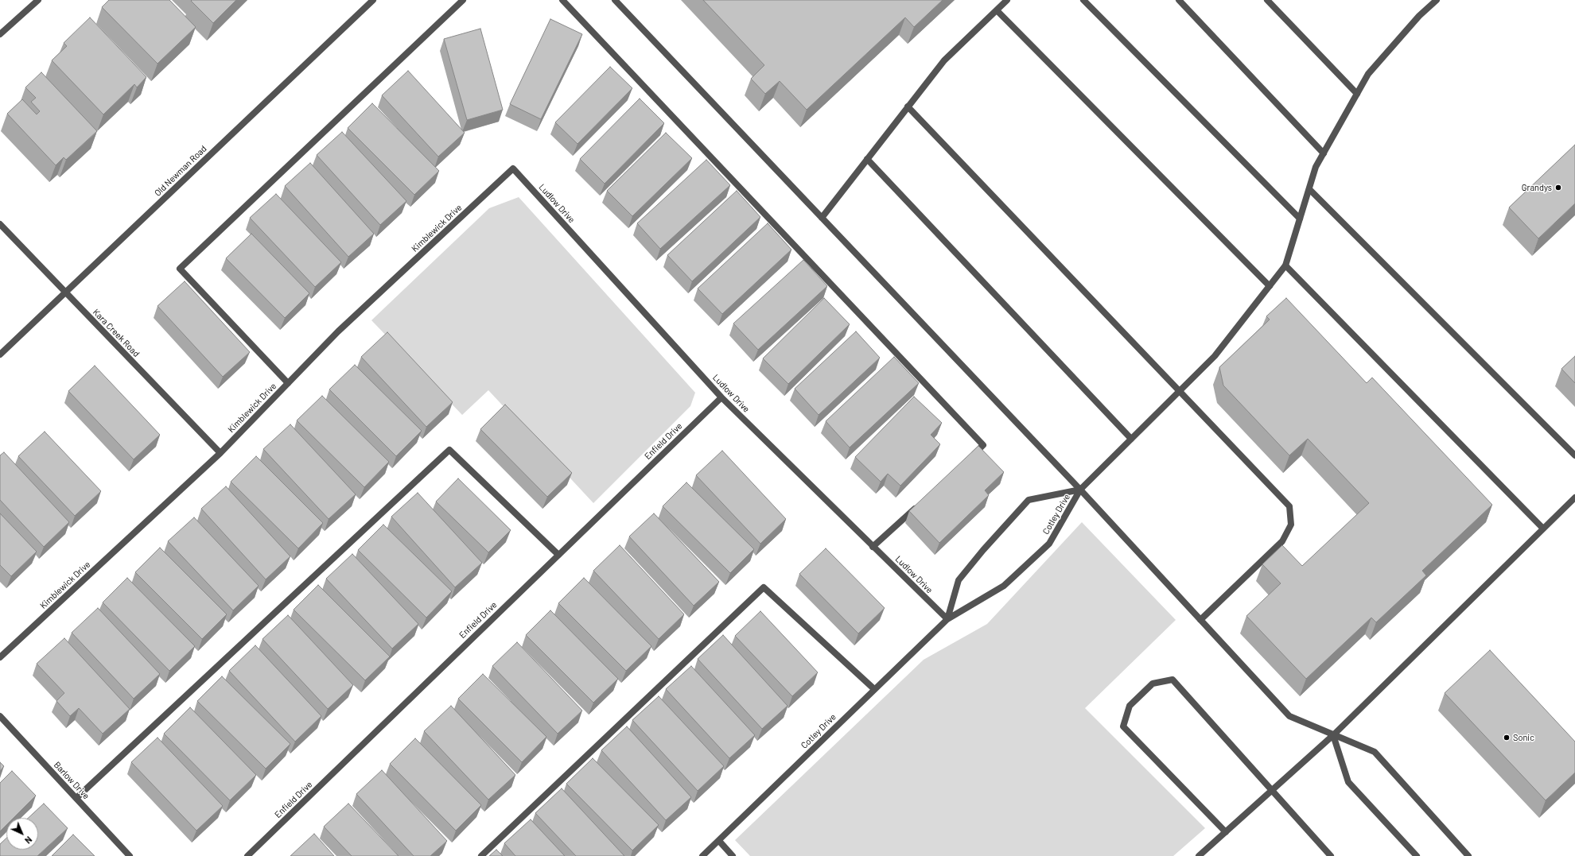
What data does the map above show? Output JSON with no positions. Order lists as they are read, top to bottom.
{
  "streets": {
    "street": [
      "Old Newman Road",
      "Ludlow Drive",
      "Kimblewick Drive",
      "Kara Creek Road",
      "Enfield Drive",
      "Cotley Drive",
      "Barlow Drive"
    ]
  },
  "crossings": [
    ["Old Newman Road", "Kara Creek Road"],
    ["Ludlow Drive", "Kimblewick Drive"],
    ["Ludlow Drive", "Enfield Drive"],
    ["Ludlow Drive", "Cotley Drive"],
    ["Kimblewick Drive", "Kara Creek Road"]
  ],
  "places": ["Grandys", "Sonic"],
  "north": "bottom right"
}
